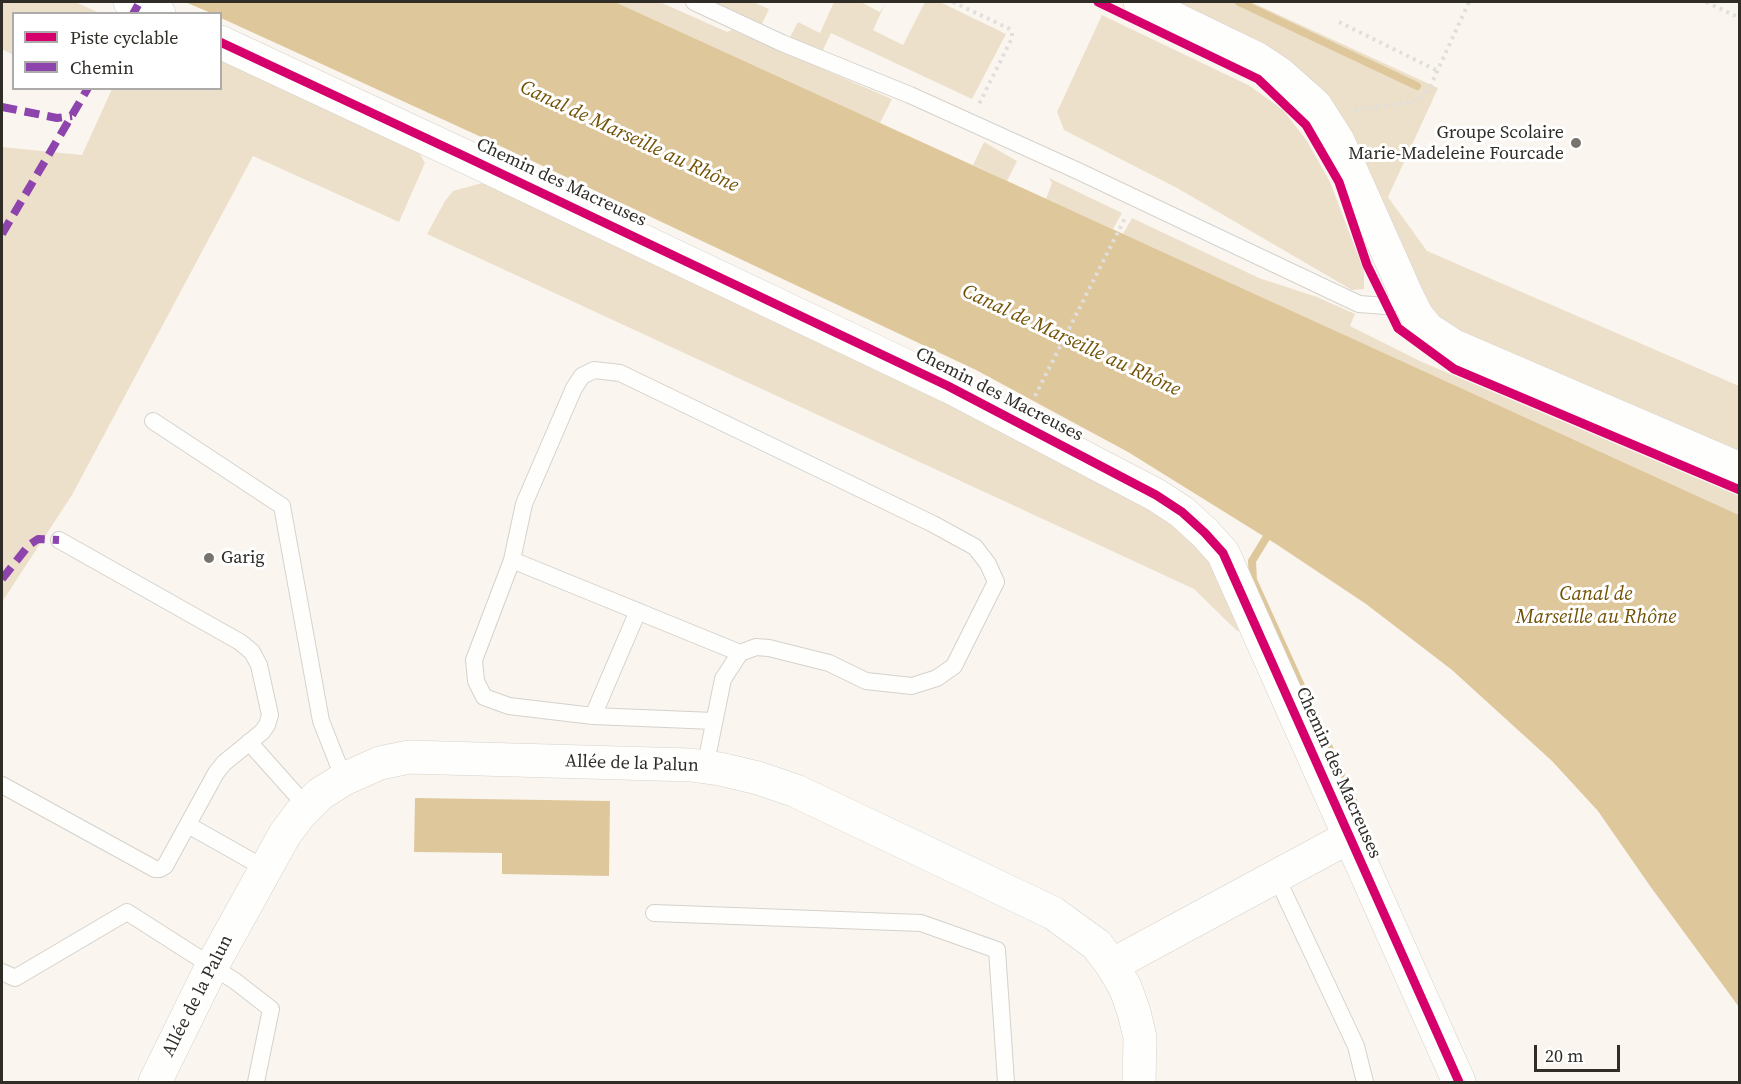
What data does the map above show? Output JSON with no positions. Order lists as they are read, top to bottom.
{
  "streets": {
    "street": ["Chemin des Macreuses", "Allée de la Palun"]
  },
  "water": ["Canal de Marseille au Rhône"],
  "places": ["Groupe Scolaire Marie-Madeleine Fourcade", "Garig"],
  "legend": ["Piste cyclable", "Chemin"],
  "scale_bar": "20 m"
}
